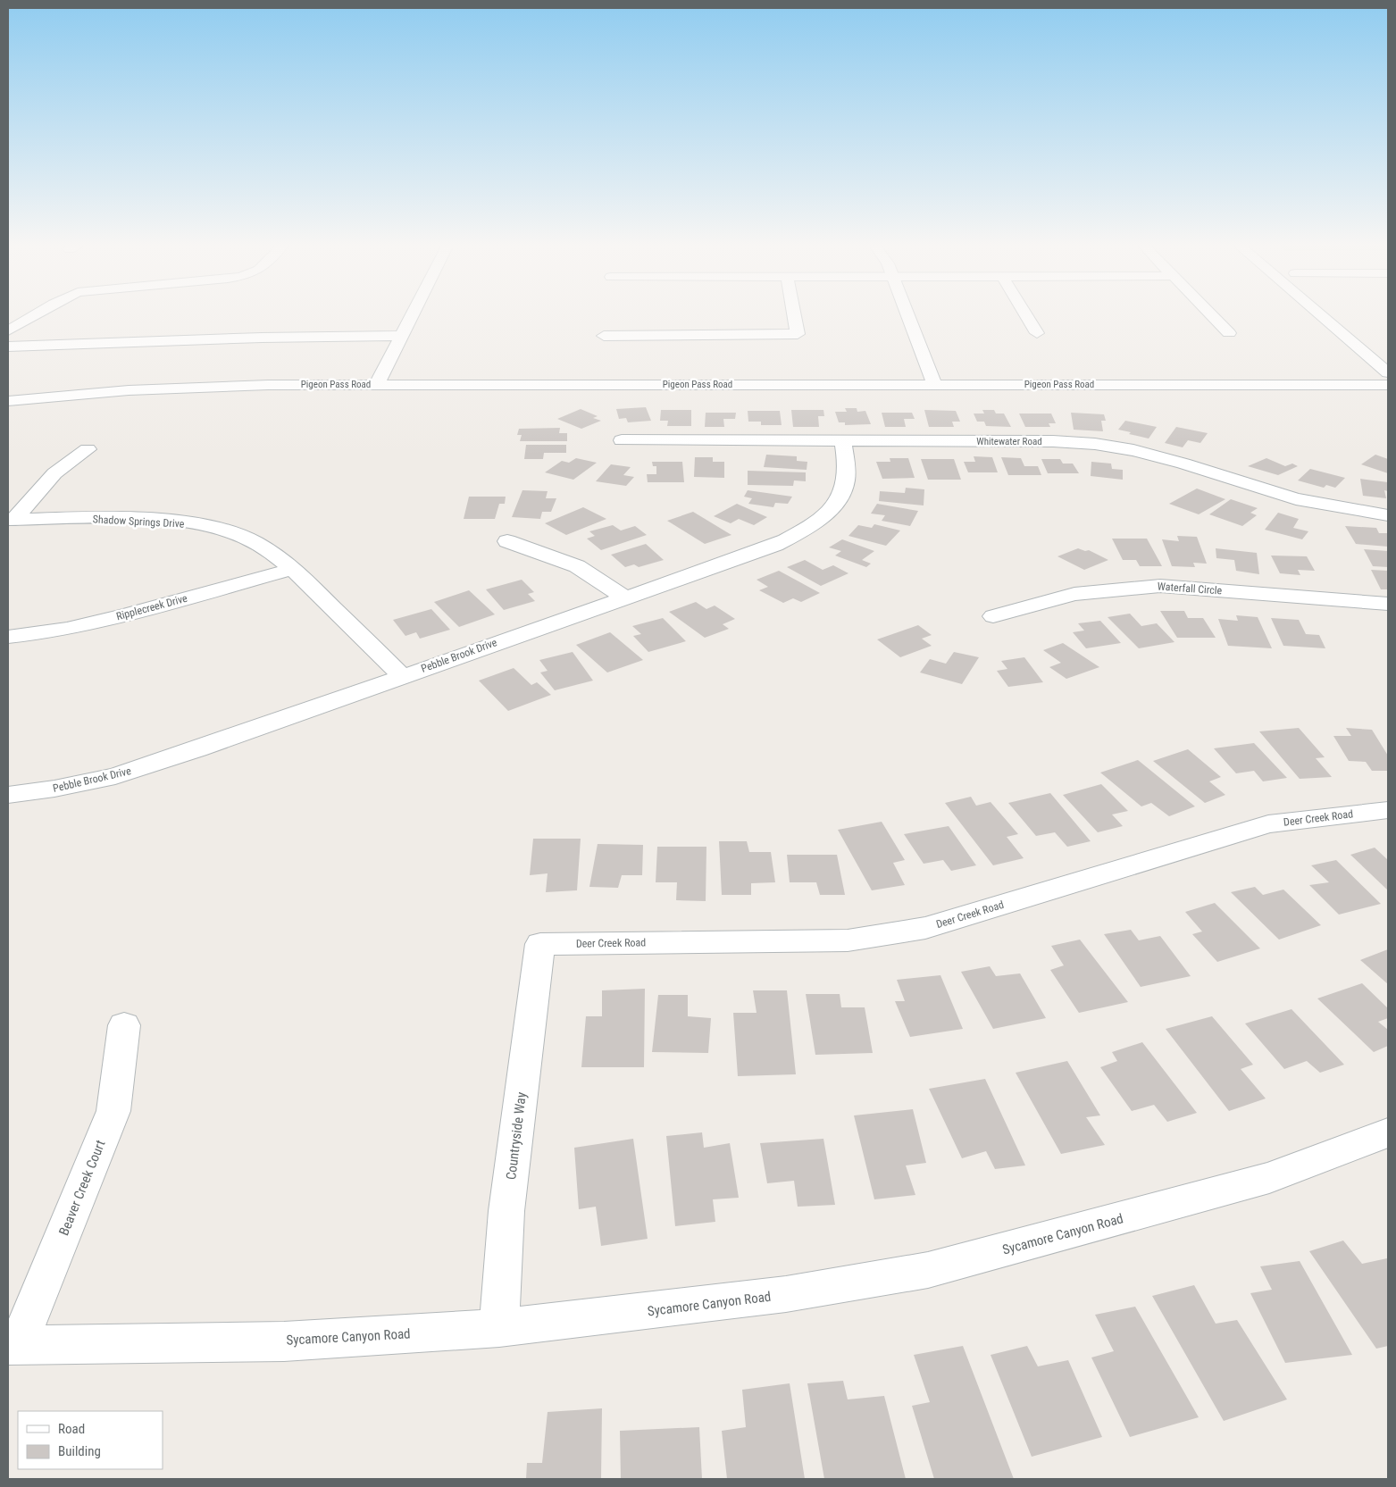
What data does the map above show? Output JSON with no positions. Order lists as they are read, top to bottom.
{
  "streets": {
    "street": [
      "Pigeon Pass Road",
      "Whitewater Road",
      "Shadow Springs Drive",
      "Waterfall Circle",
      "Ripplecreek Drive",
      "Pebble Brook Drive",
      "Deer Creek Road",
      "Countryside Way",
      "Beaver Creek Court",
      "Sycamore Canyon Road"
    ]
  },
  "crossings": [
    ["Whitewater Road", "Pebble Brook Drive"],
    ["Shadow Springs Drive", "Ripplecreek Drive"],
    ["Shadow Springs Drive", "Pebble Brook Drive"],
    ["Deer Creek Road", "Countryside Way"],
    ["Countryside Way", "Sycamore Canyon Road"],
    ["Beaver Creek Court", "Sycamore Canyon Road"]
  ],
  "legend": ["Road", "Building"]
}
